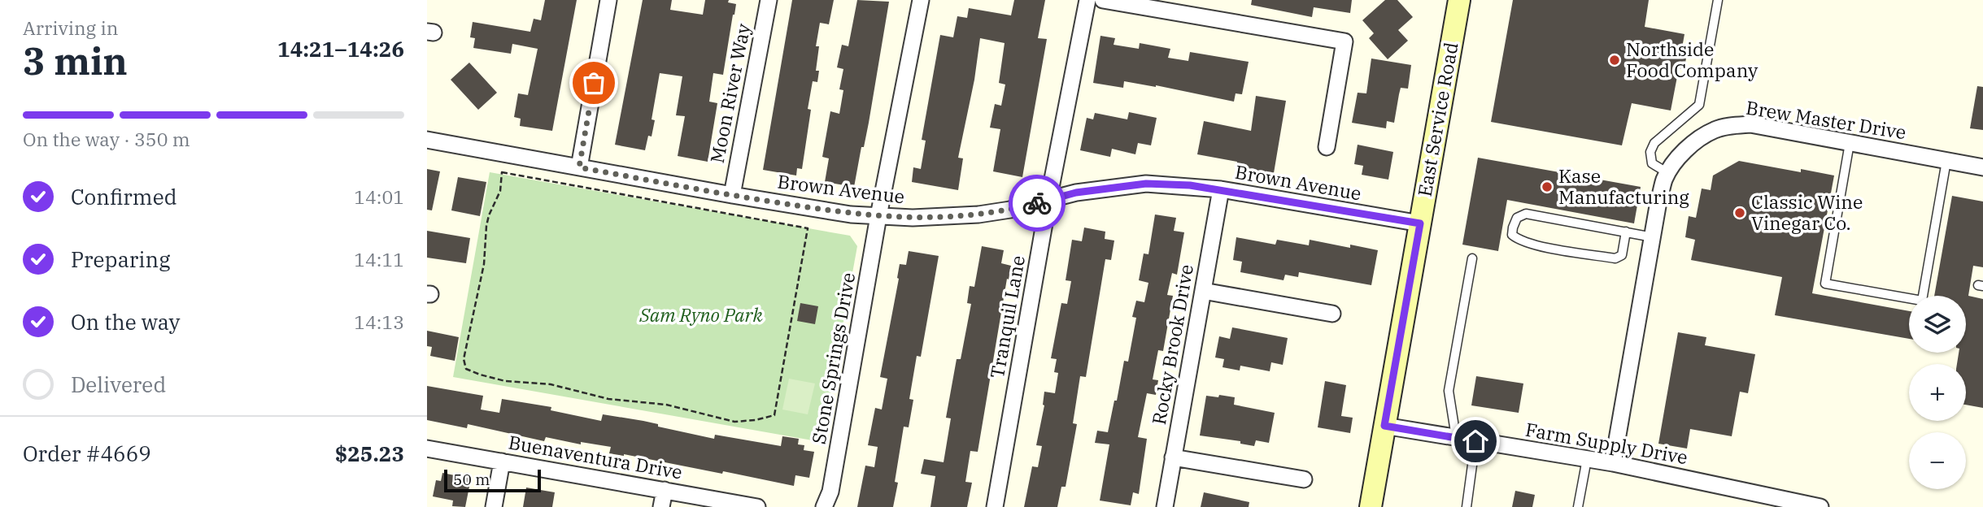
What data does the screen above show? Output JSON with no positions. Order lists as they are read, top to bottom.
{
  "streets": {
    "street": [
      "Moon River Way",
      "East Service Road",
      "Brew Master Drive",
      "Brown Avenue",
      "Tranquil Lane",
      "Rocky Brook Drive",
      "Stone Springs Drive",
      "Farm Supply Drive",
      "Buenaventura Drive"
    ]
  },
  "crossings": [
    ["Moon River Way", "Brown Avenue"],
    ["East Service Road", "Brown Avenue"],
    ["East Service Road", "Farm Supply Drive"],
    ["Brew Master Drive", "Farm Supply Drive"],
    ["Brown Avenue", "Tranquil Lane"],
    ["Brown Avenue", "Rocky Brook Drive"],
    ["Brown Avenue", "Stone Springs Drive"]
  ],
  "parks": ["Sam Ryno Park"],
  "places": ["Northside Food Company", "Kase Manufacturing", "Classic Wine Vinegar Co."],
  "scale_bar": "50 m",
  "page": {
    "heading": ["3 min", "Arriving in", "14:21–14:26"],
    "panel": ["Order #4669", "$25.23"],
    "bar": "On the way · 350 m",
    "list": [
      ["Confirmed", "14:01"],
      ["Preparing", "14:11"],
      ["On the way", "14:13"],
      "Delivered"
    ],
    "map_buttons": ["+", "−"],
    "scale": "50 m"
  }
}
